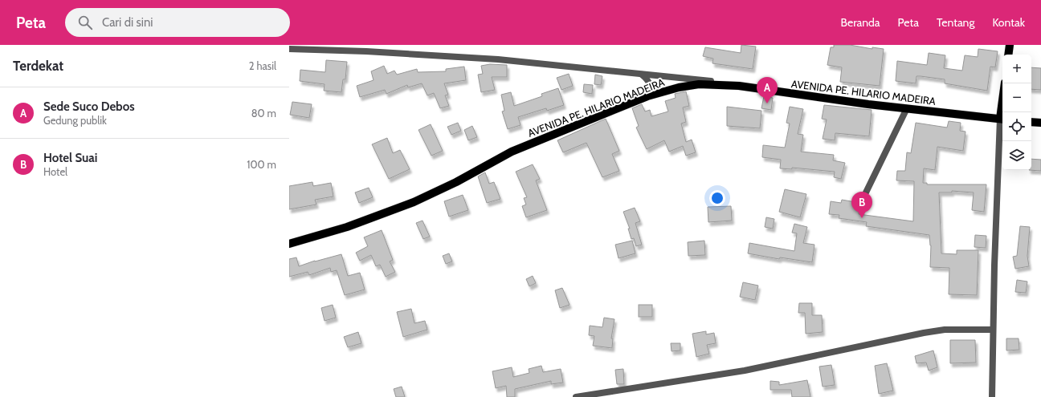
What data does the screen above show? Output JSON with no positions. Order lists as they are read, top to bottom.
{
  "streets": {
    "main road": ["AVENIDA PE. HILARIO MADEIRA"]
  },
  "page": {
    "header": "Peta",
    "search": "Cari di sini",
    "nav": [
      "Beranda",
      "Peta",
      "Tentang",
      "Kontak"
    ],
    "heading": ["Terdekat", "2 hasil"],
    "map_buttons": ["+", "−"],
    "pins": ["A", "B"],
    "list": [
      {
        "mark": "A",
        "name": "Sede Suco Debos",
        "note": "Gedung publik",
        "value": "80 m"
      },
      {
        "mark": "B",
        "name": "Hotel Suai",
        "note": "Hotel",
        "value": "100 m"
      }
    ]
  }
}
